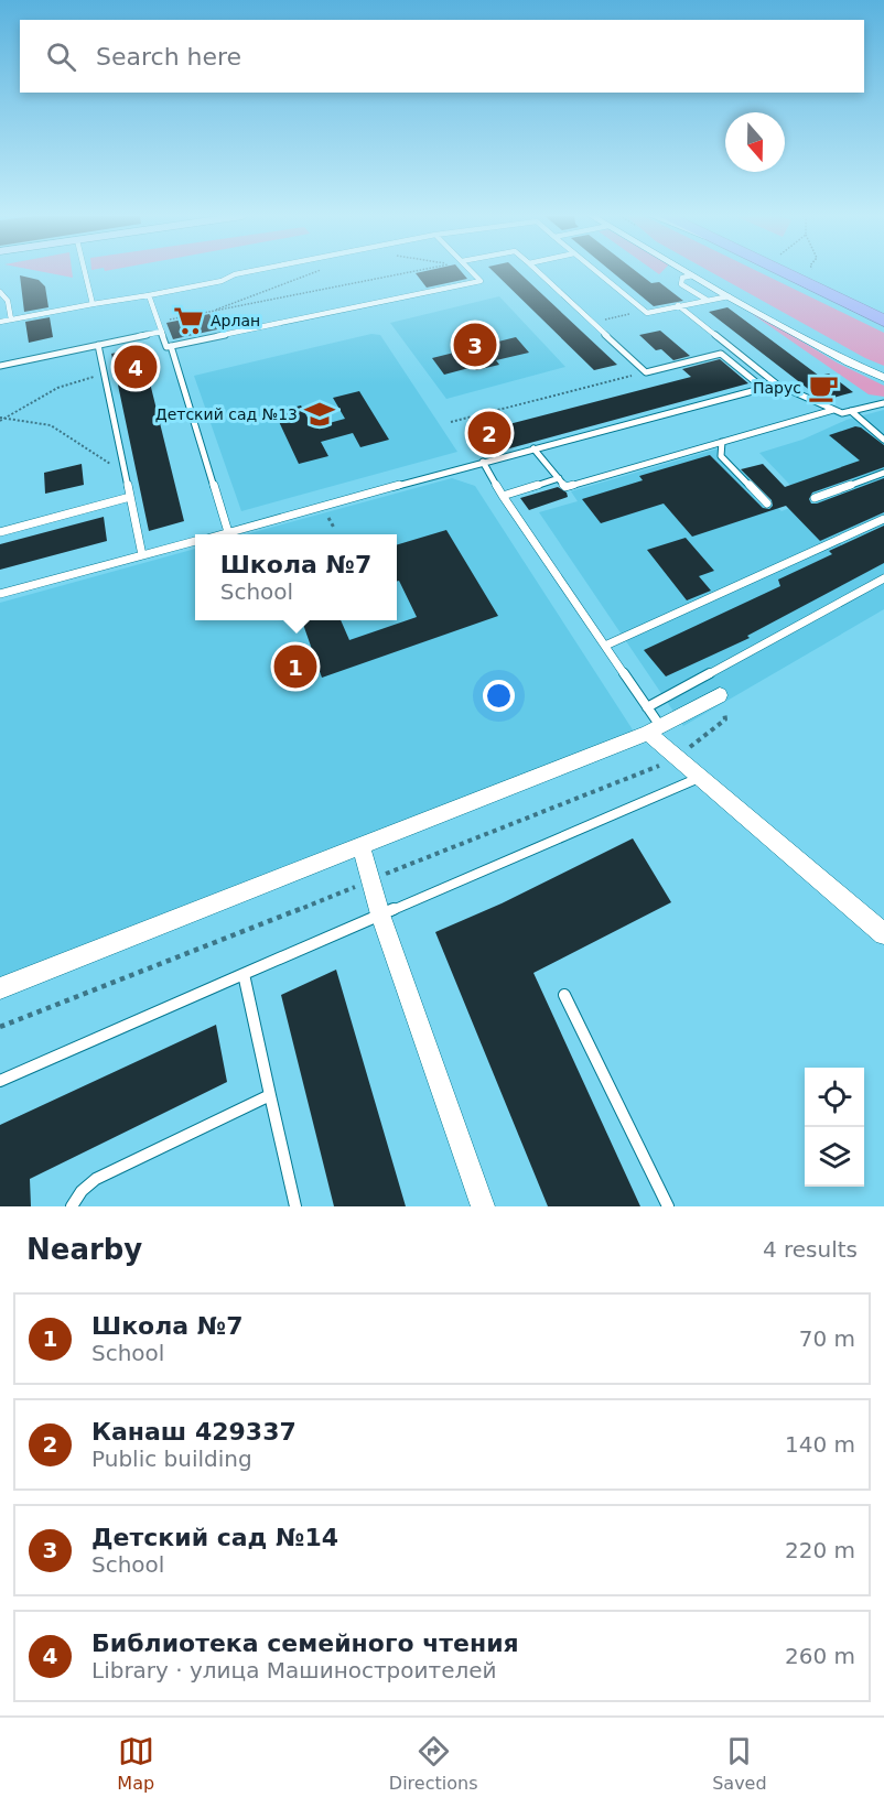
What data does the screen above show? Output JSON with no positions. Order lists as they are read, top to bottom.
{
  "places": {
    "supermarket": ["Арлан"],
    "cafe": ["Парус"],
    "school or university": ["Детский сад №13"]
  },
  "north": "bottom",
  "page": {
    "search": "Search here",
    "pins": [
      "3",
      "4",
      "2",
      "1"
    ],
    "popup": ["Школа №7", "School"],
    "heading": ["Nearby", "4 results"],
    "list": [
      {
        "mark": "1",
        "name": "Школа №7",
        "note": "School",
        "value": "70 m"
      },
      {
        "mark": "2",
        "name": "Канаш 429337",
        "note": "Public building",
        "value": "140 m"
      },
      {
        "mark": "3",
        "name": "Детский сад №14",
        "note": "School",
        "value": "220 m"
      },
      {
        "mark": "4",
        "name": "Библиотека семейного чтения",
        "note": "Library · улица Машиностроителей",
        "value": "260 m"
      }
    ],
    "nav": ["Map", "Directions", "Saved"]
  }
}
